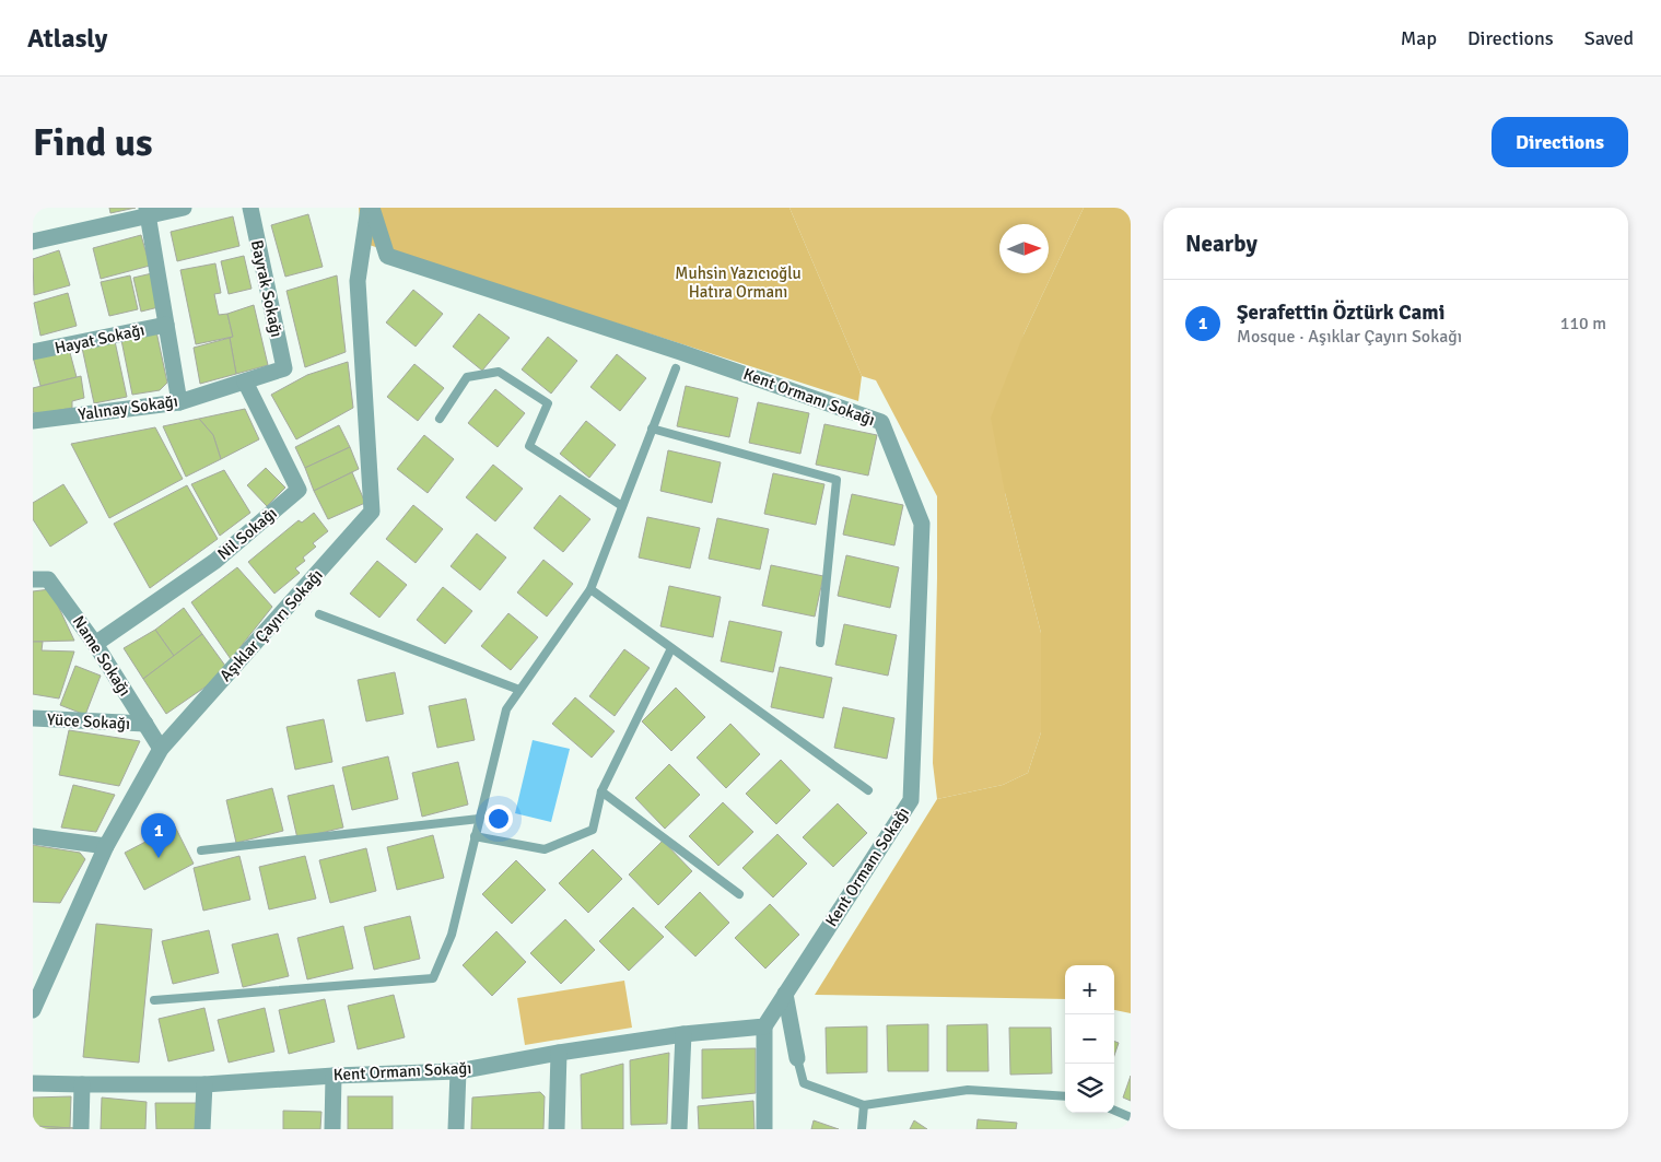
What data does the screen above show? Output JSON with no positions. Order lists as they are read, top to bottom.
{
  "streets": {
    "street": [
      "Bayrak Sokağı",
      "Hayat Sokağı",
      "Kent Ormanı Sokağı",
      "Yalınay Sokağı",
      "Nil Sokağı",
      "Aşıklar Çayırı Sokağı",
      "Name Sokağı",
      "Yüce Sokağı"
    ]
  },
  "crossings": [
    ["Bayrak Sokağı", "Yalınay Sokağı"],
    ["Kent Ormanı Sokağı", "Aşıklar Çayırı Sokağı"],
    ["Yalınay Sokağı", "Nil Sokağı"],
    ["Nil Sokağı", "Name Sokağı"],
    ["Aşıklar Çayırı Sokağı", "Name Sokağı"],
    ["Name Sokağı", "Yüce Sokağı"]
  ],
  "parks": ["Muhsin Yazıcıoğlu Hatıra Ormanı"],
  "north": "right",
  "page": {
    "header": "Atlasly",
    "nav": ["Map", "Directions", "Saved"],
    "buttons": "Directions",
    "title": "Find us",
    "heading": "Nearby",
    "list": [
      {
        "mark": "1",
        "name": "Şerafettin Öztürk Cami",
        "note": "Mosque · Aşıklar Çayırı Sokağı",
        "value": "110 m"
      }
    ],
    "pins": "1",
    "map_buttons": ["+", "−"]
  }
}
